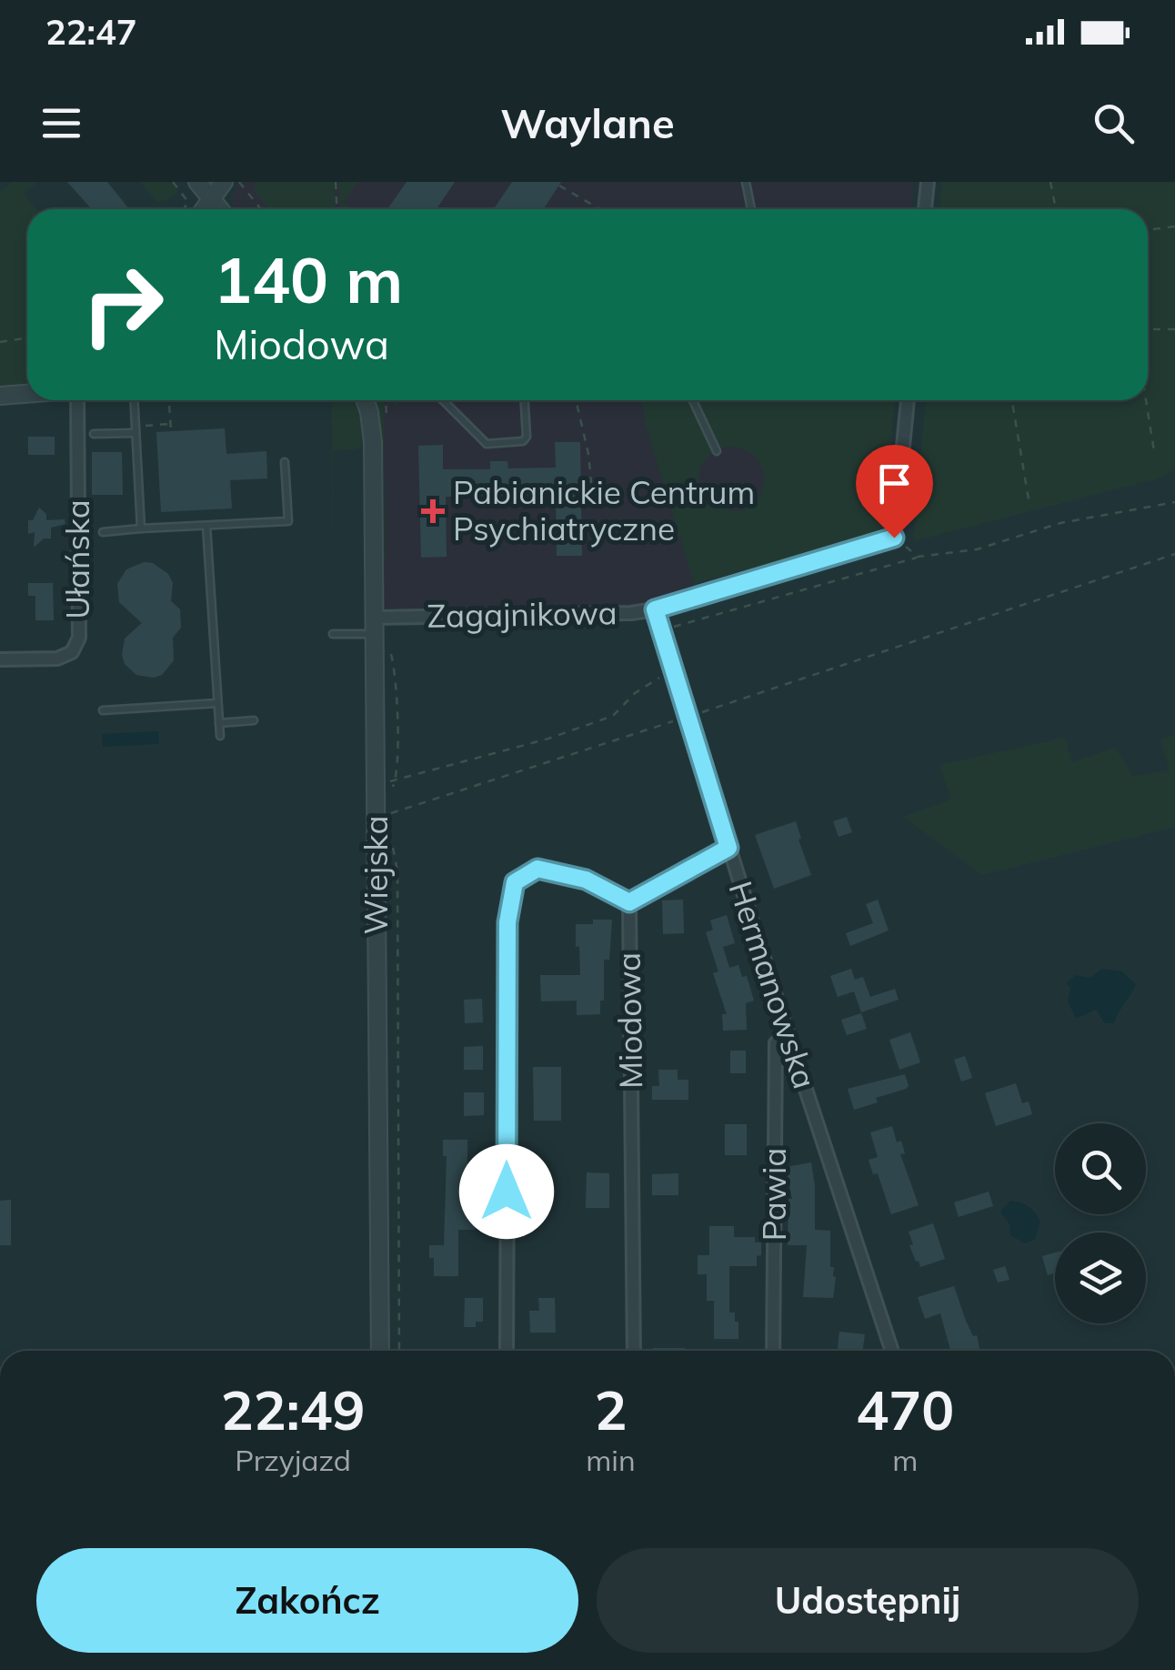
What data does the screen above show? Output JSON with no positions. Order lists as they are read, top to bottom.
{
  "streets": {
    "street": [
      "Ułańska",
      "Zagajnikowa",
      "Wiejska",
      "Hermanowska",
      "Miodowa",
      "Pawia"
    ]
  },
  "crossings": [
    ["Zagajnikowa", "Wiejska"],
    ["Zagajnikowa", "Hermanowska"],
    ["Hermanowska", "Pawia"]
  ],
  "places": {
    "health": ["Pabianickie Centrum Psychiatryczne"]
  },
  "page": {
    "status": "22:47",
    "header": "Waylane",
    "turn": ["140 m", "Miodowa"],
    "eta": [
      "22:49",
      "Przyjazd",
      "2",
      "min",
      "470",
      "m"
    ],
    "buttons": ["Zakończ", "Udostępnij"]
  }
}
